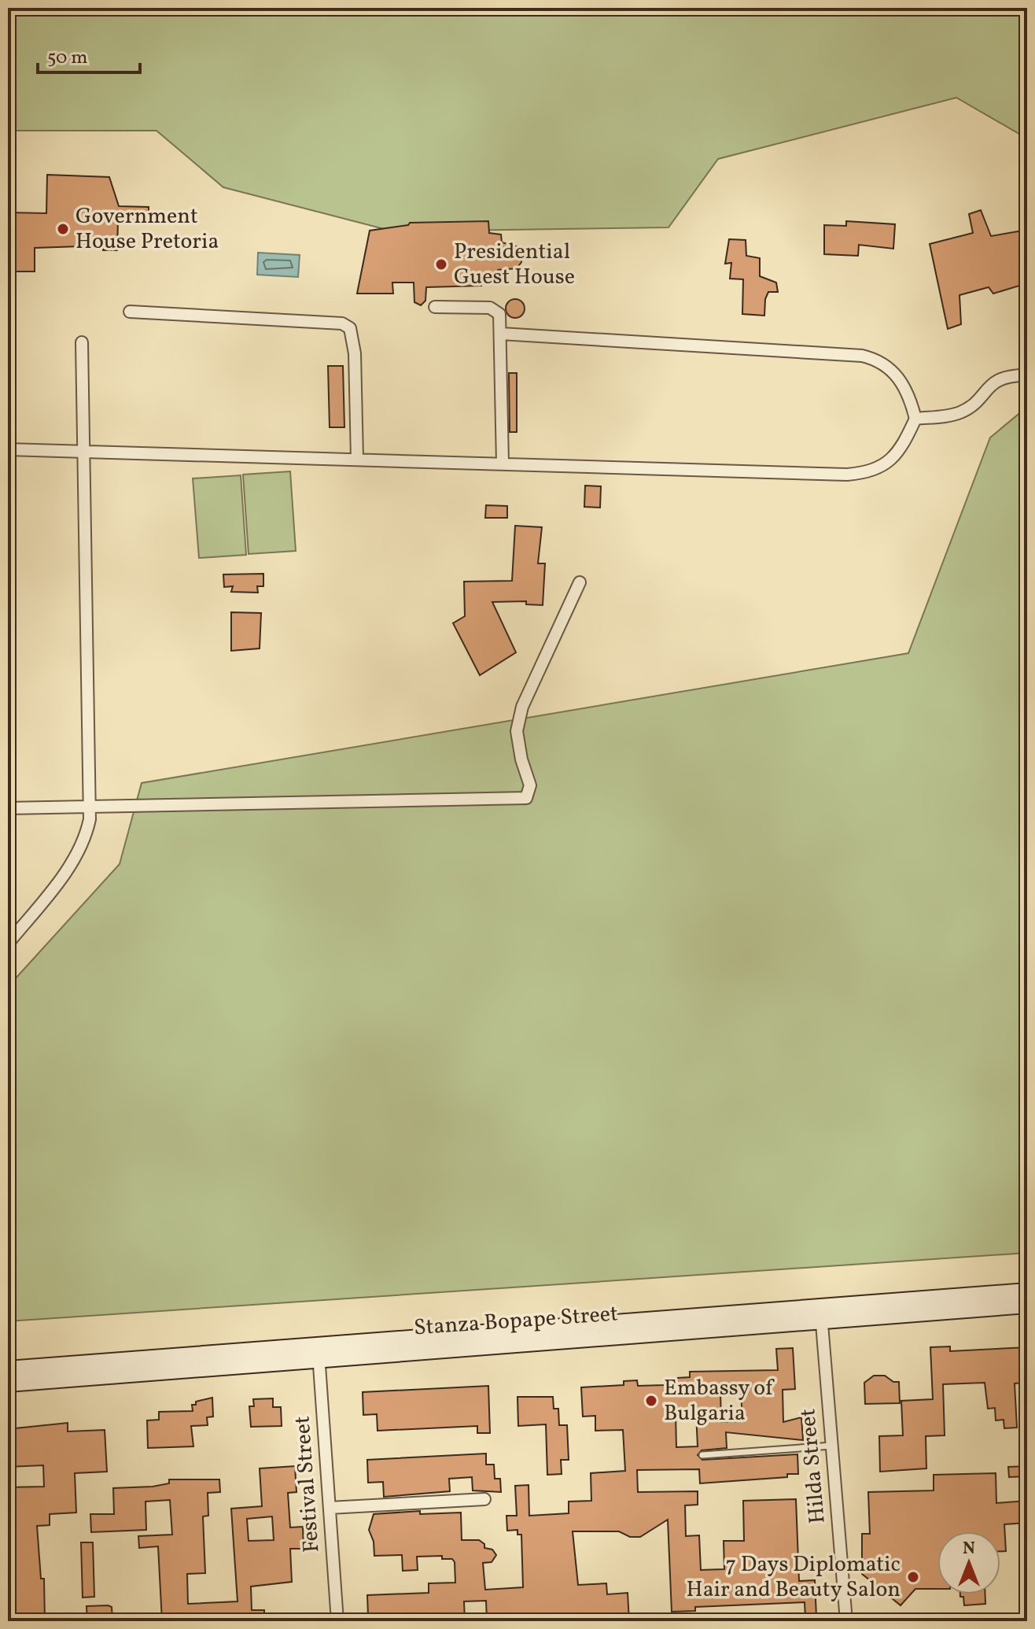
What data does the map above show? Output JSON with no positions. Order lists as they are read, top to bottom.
{
  "streets": {
    "main road": ["Stanza Bopape Street"],
    "street": ["Hilda Street", "Festival Street"]
  },
  "crossings": [
    ["Stanza Bopape Street", "Hilda Street"],
    ["Stanza Bopape Street", "Festival Street"]
  ],
  "places": [
    "Government House Pretoria",
    "Presidential Guest House",
    "Embassy of Bulgaria",
    "7 Days Diplomatic Hair and Beauty Salon"
  ],
  "scale_bar": "50 m",
  "north": "top"
}
